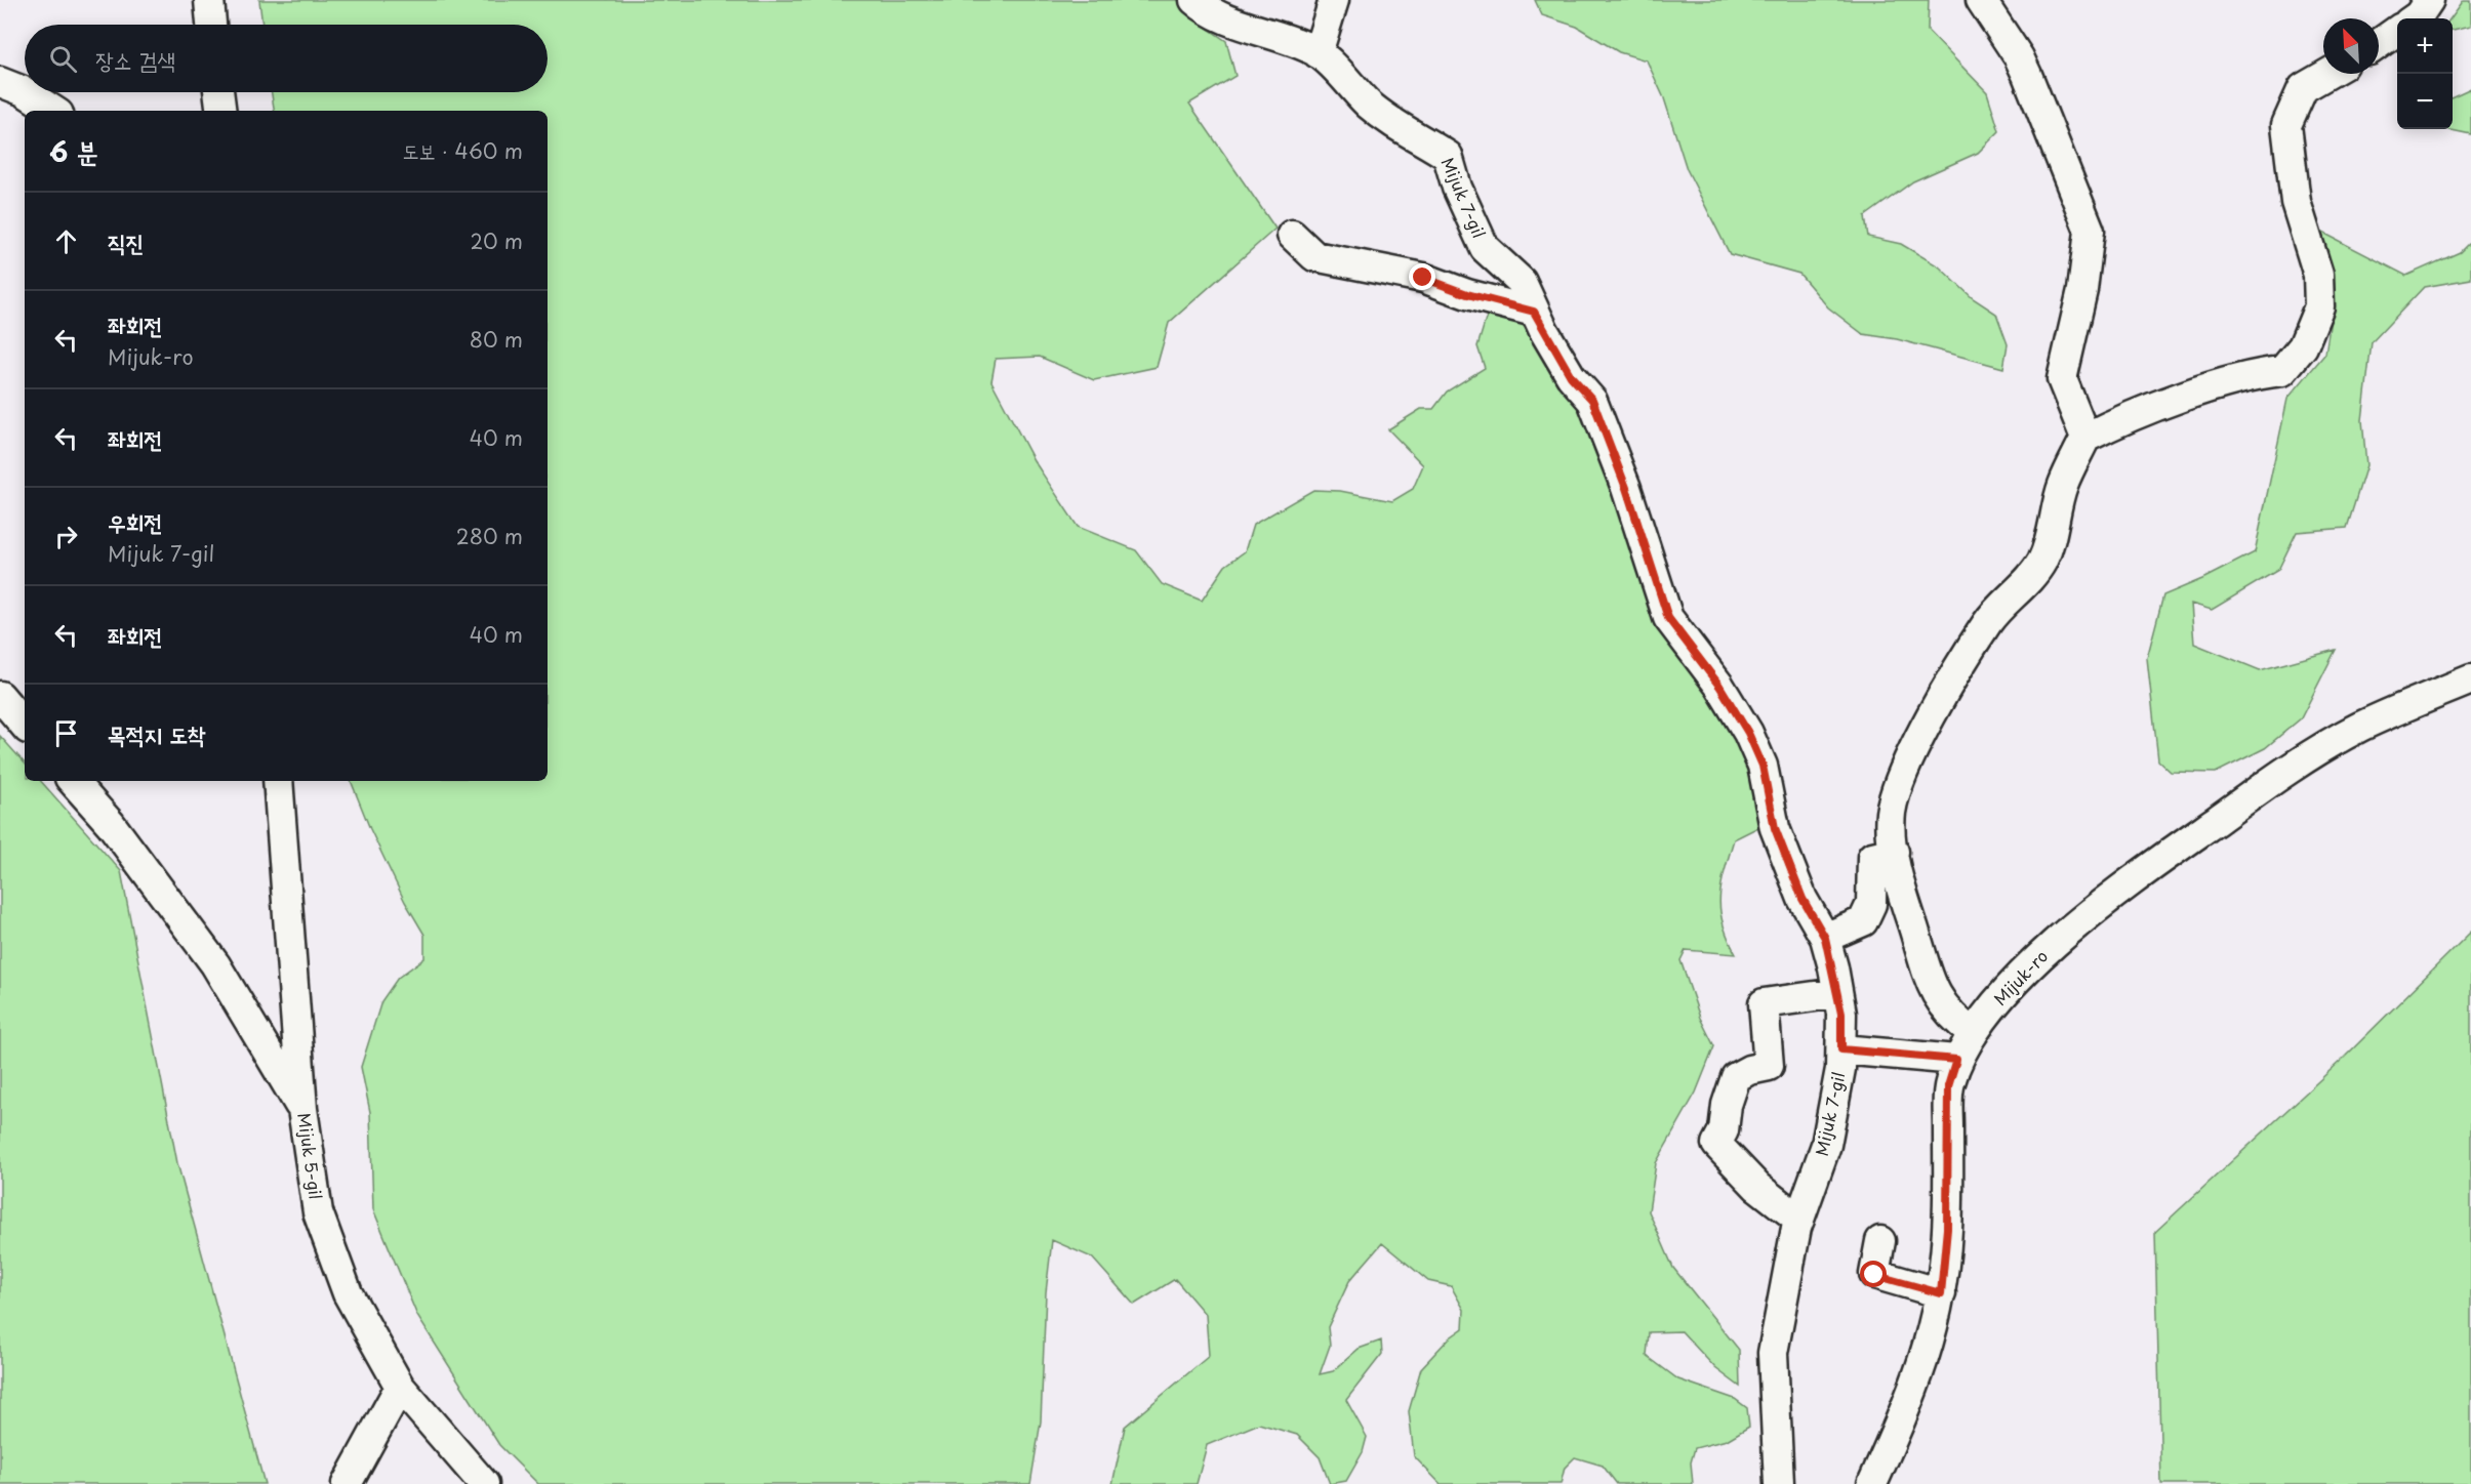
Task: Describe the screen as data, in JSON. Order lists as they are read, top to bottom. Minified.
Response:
{"streets":{"street":["Mijuk 7-gil","Mijuk-ro","Mijuk 5-gil"]},"north":"top left","page":{"map_buttons":["+","−"],"search":"장소 검색","heading":["6 분","도보 · 460 m"],"list":[["직진","20 m"],["좌회전","Mijuk-ro","80 m"],["좌회전","40 m"],["우회전","Mijuk 7-gil","280 m"],["좌회전","40 m"],"목적지 도착"]}}
